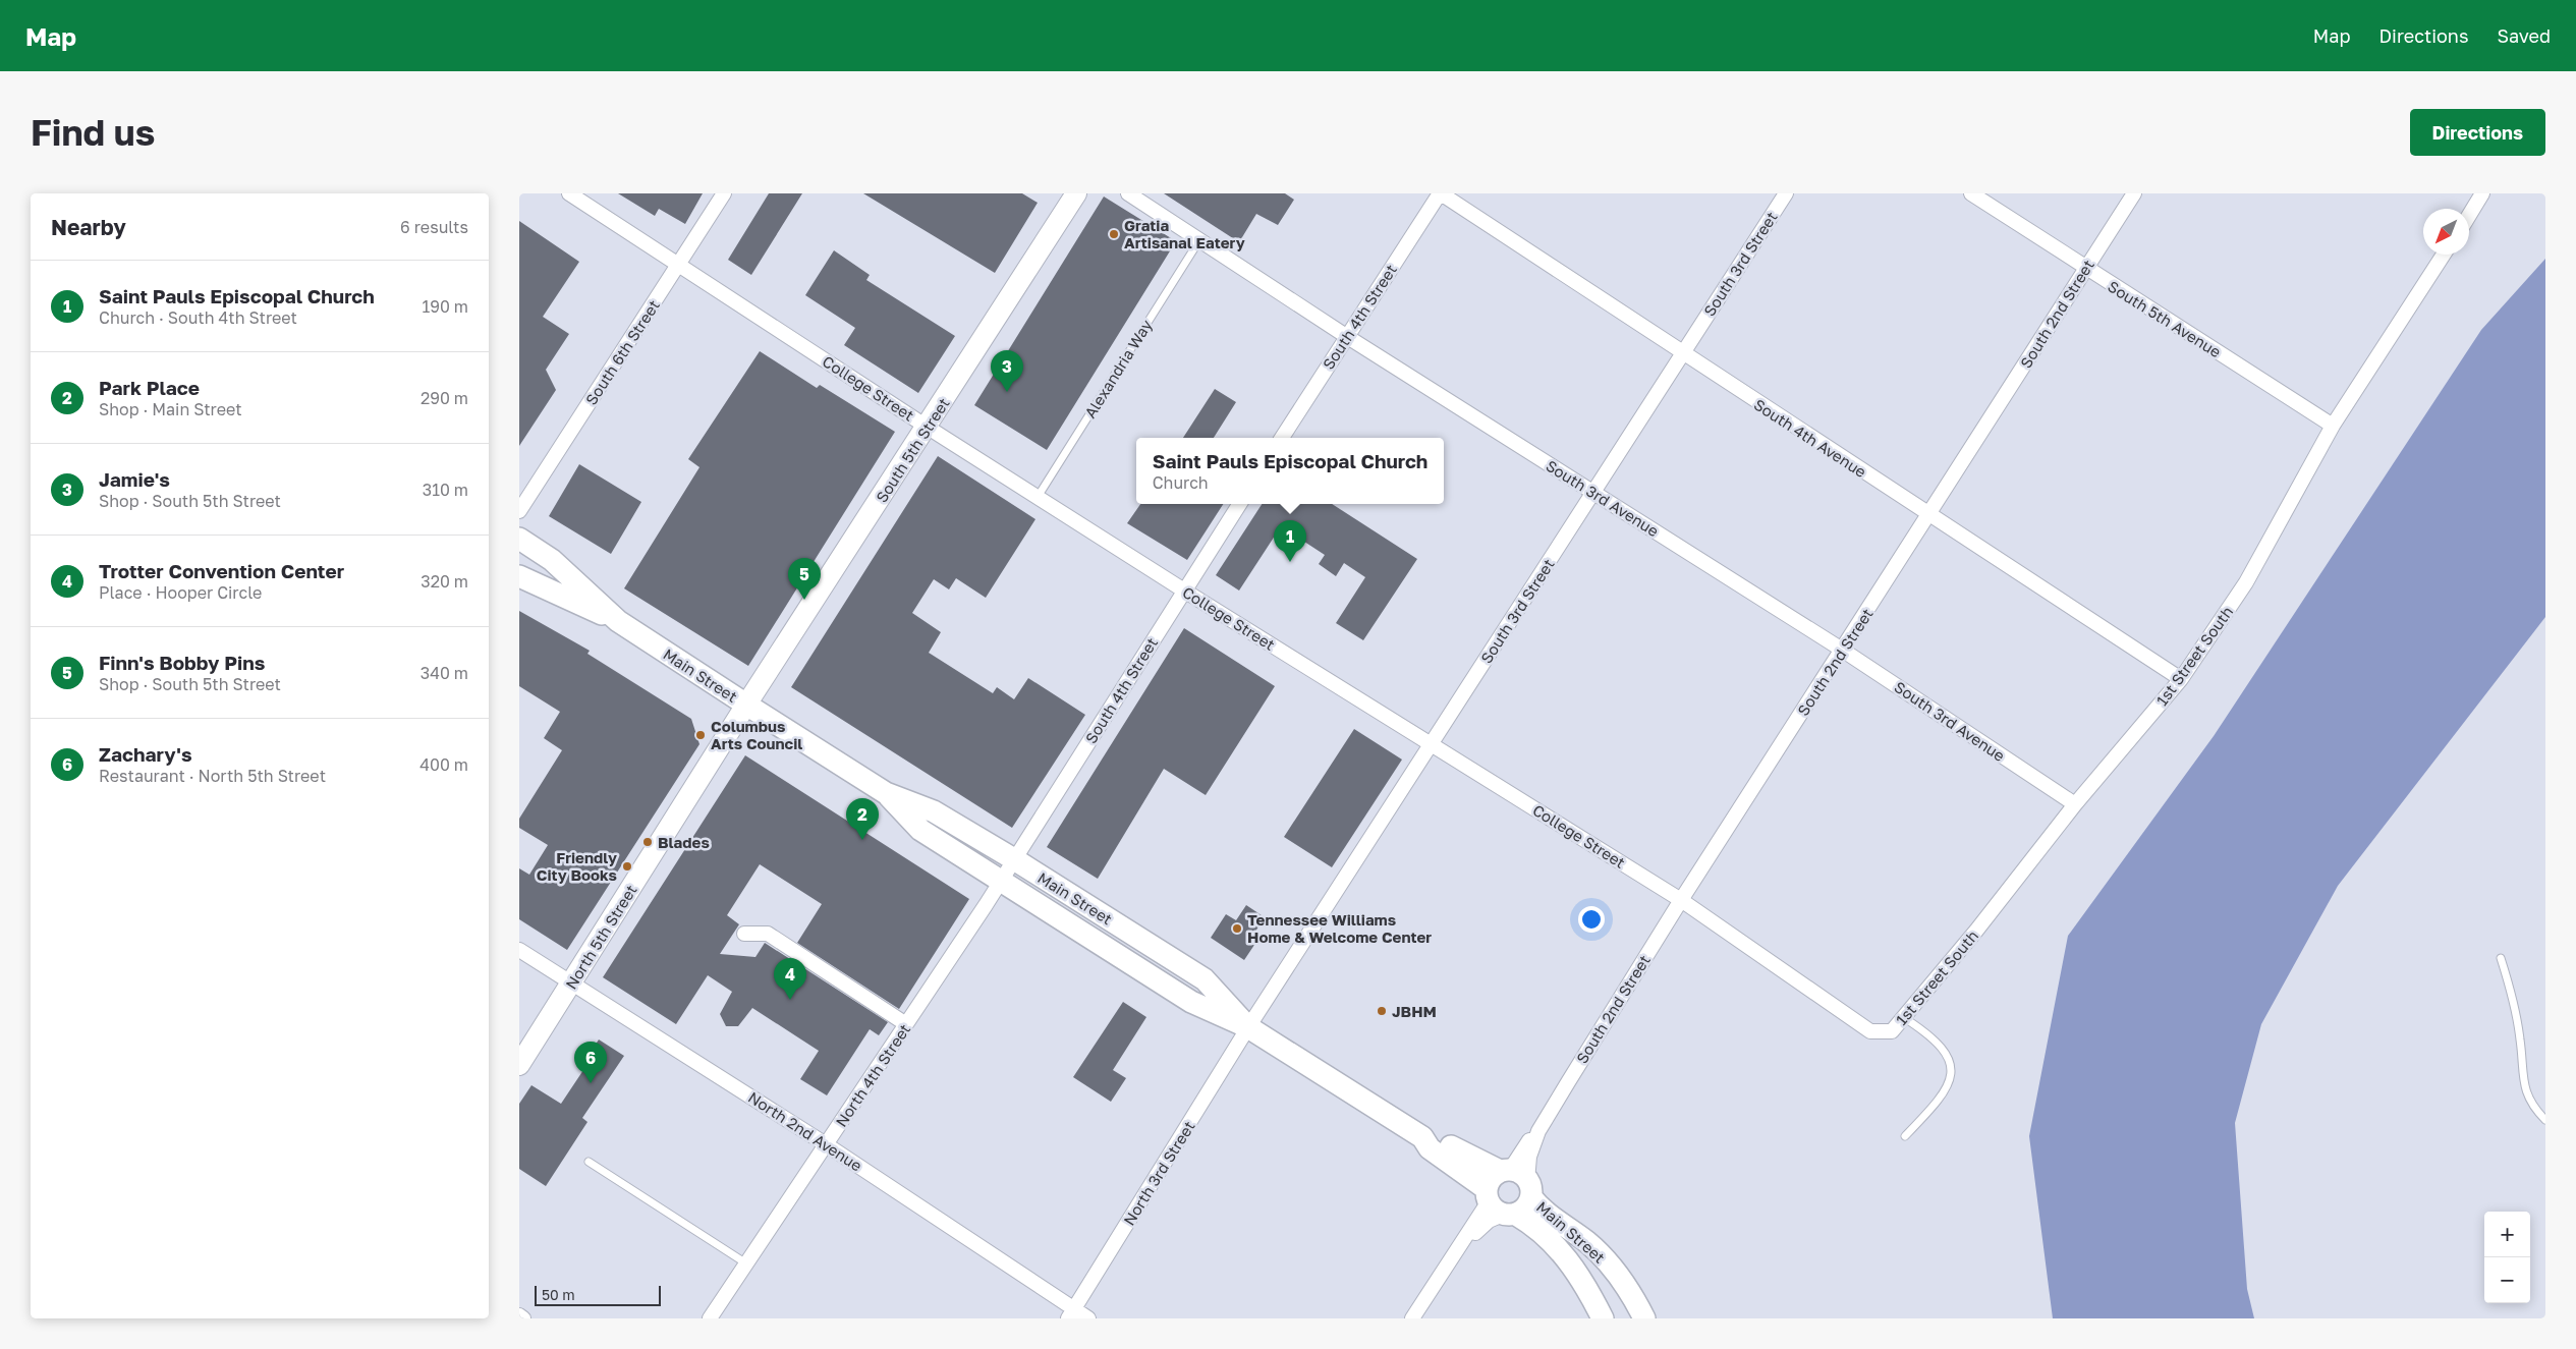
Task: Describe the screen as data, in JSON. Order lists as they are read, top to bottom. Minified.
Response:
{"streets":{"main road":["Main Street"],"street":["South 3rd Street","South 2nd Street","South 4th Street","South 5th Avenue","South 6th Street","College Street","South 4th Avenue","South 5th Street","South 3rd Avenue","1st Street South","North 5th Street","North 4th Street","North 2nd Avenue","North 3rd Street"],"lane":["Alexandria Way"]},"crossings":[["South 3rd Street","College Street"],["South 3rd Street","South 4th Avenue"],["South 3rd Street","South 3rd Avenue"],["South 3rd Street","Main Street"],["South 3rd Street","North 3rd Street"],["South 2nd Street","South 5th Avenue"],["South 2nd Street","College Street"],["South 2nd Street","South 4th Avenue"],["South 2nd Street","South 3rd Avenue"],["South 2nd Street","Main Street"],["South 4th Street","College Street"],["South 4th Street","South 4th Avenue"],["South 4th Street","South 3rd Avenue"],["South 4th Street","Main Street"],["South 4th Street","North 4th Street"],["South 5th Avenue","1st Street South"],["South 6th Street","College Street"],["Alexandria Way","College Street"],["Alexandria Way","South 3rd Avenue"],["College Street","South 5th Street"],["College Street","1st Street South"],["South 4th Avenue","1st Street South"],["South 5th Street","Main Street"],["South 5th Street","North 5th Street"],["South 3rd Avenue","1st Street South"],["Main Street","North 5th Street"],["Main Street","North 4th Street"],["Main Street","North 3rd Street"],["North 5th Street","North 2nd Avenue"],["North 4th Street","North 2nd Avenue"],["North 2nd Avenue","North 3rd Street"]],"places":["Gratia Artisanal Eatery","Columbus Arts Council","Blades","Friendly City Books","Tennessee Williams Home & Welcome Center","JBHM"],"scale_bar":"50 m","north":"bottom left","page":{"header":"Map","nav":["Map","Directions","Saved"],"buttons":"Directions","title":"Find us","heading":["Nearby","6 results"],"list":[{"mark":"1","name":"Saint Pauls Episcopal Church","note":"Church · South 4th Street","value":"190 m"},{"mark":"2","name":"Park Place","note":"Shop · Main Street","value":"290 m"},{"mark":"3","name":"Jamie's","note":"Shop · South 5th Street","value":"310 m"},{"mark":"4","name":"Trotter Convention Center","note":"Place · Hooper Circle","value":"320 m"},{"mark":"5","name":"Finn's Bobby Pins","note":"Shop · South 5th Street","value":"340 m"},{"mark":"6","name":"Zachary's","note":"Restaurant · North 5th Street","value":"400 m"}],"pins":["3","1","5","2","4","6"],"popup":["Saint Pauls Episcopal Church","Church"],"map_buttons":["+","−"],"scale":"50 m"}}
